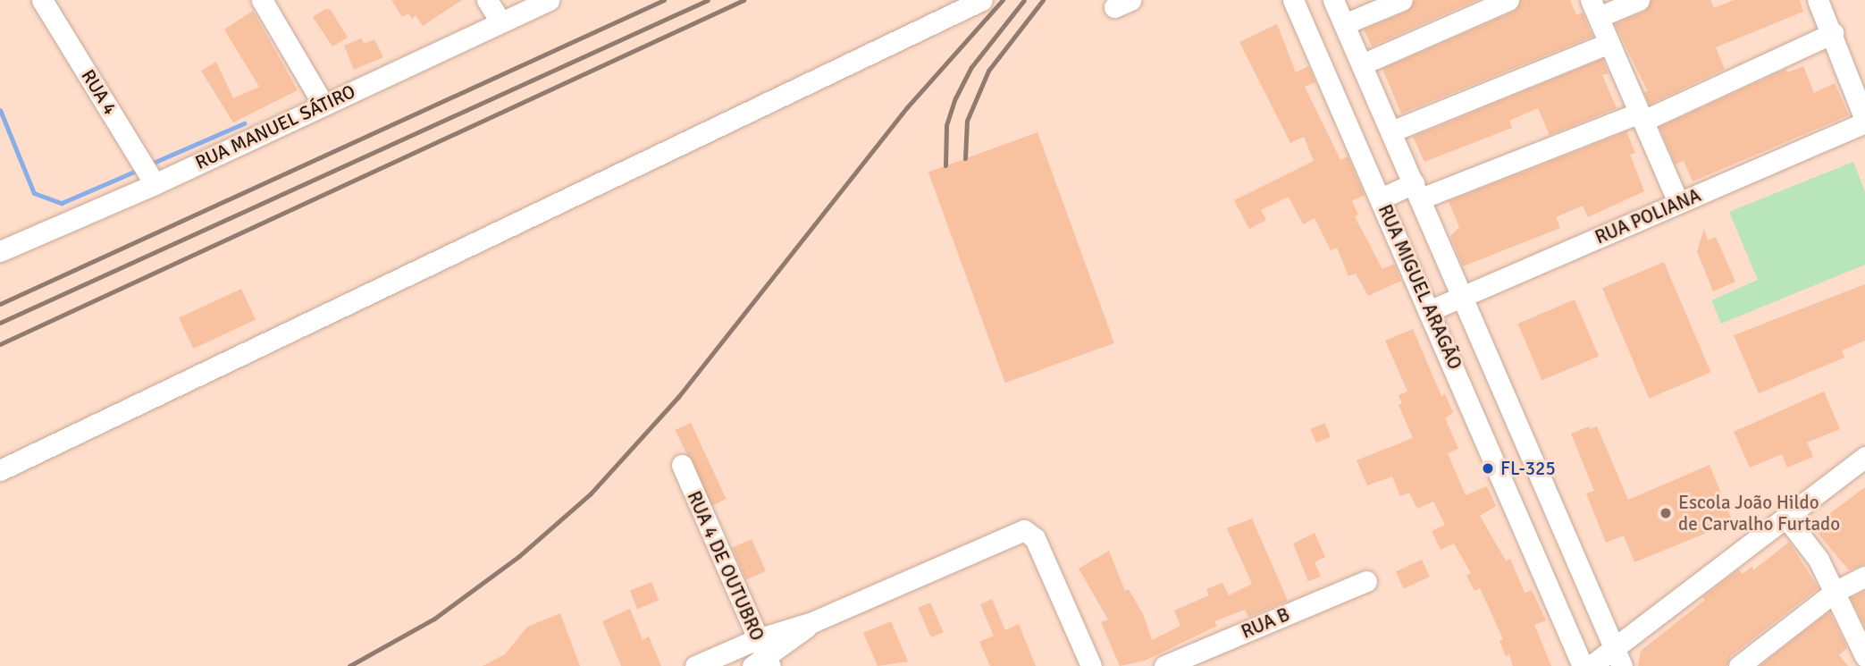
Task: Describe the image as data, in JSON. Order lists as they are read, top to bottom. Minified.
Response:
{"streets":{"street":["RUA 4","RUA MANUEL SÁTIRO","RUA POLIANA","RUA MIGUEL ARAGÃO","RUA 4 DE OUTUBRO","RUA B"]},"crossings":[["RUA 4","RUA MANUEL SÁTIRO"],["RUA POLIANA","RUA MIGUEL ARAGÃO"]],"places":["FL-325","Escola João Hildo de Carvalho Furtado"]}
